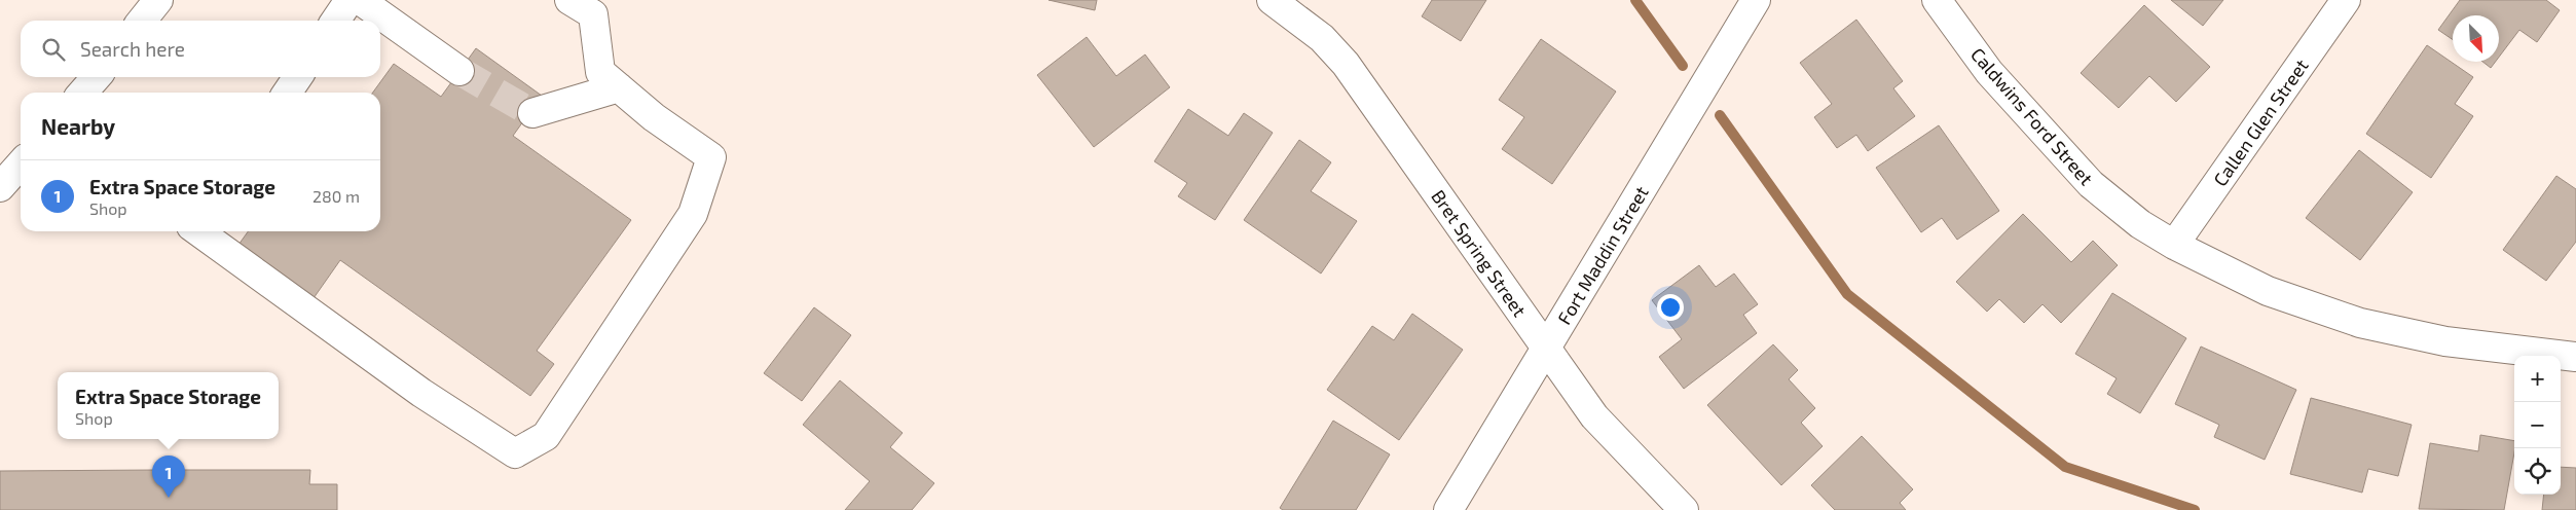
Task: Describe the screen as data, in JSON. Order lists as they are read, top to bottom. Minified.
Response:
{"streets":{"street":["Caldwins Ford Street","Callen Glen Street","Bret Spring Street","Fort Maddin Street"]},"crossings":[["Caldwins Ford Street","Callen Glen Street"],["Bret Spring Street","Fort Maddin Street"]],"north":"bottom right","page":{"search":"Search here","heading":"Nearby","list":[{"mark":"1","name":"Extra Space Storage","note":"Shop","value":"280 m"}],"map_buttons":["+","−"],"popup":["Extra Space Storage","Shop"],"pins":"1"}}
